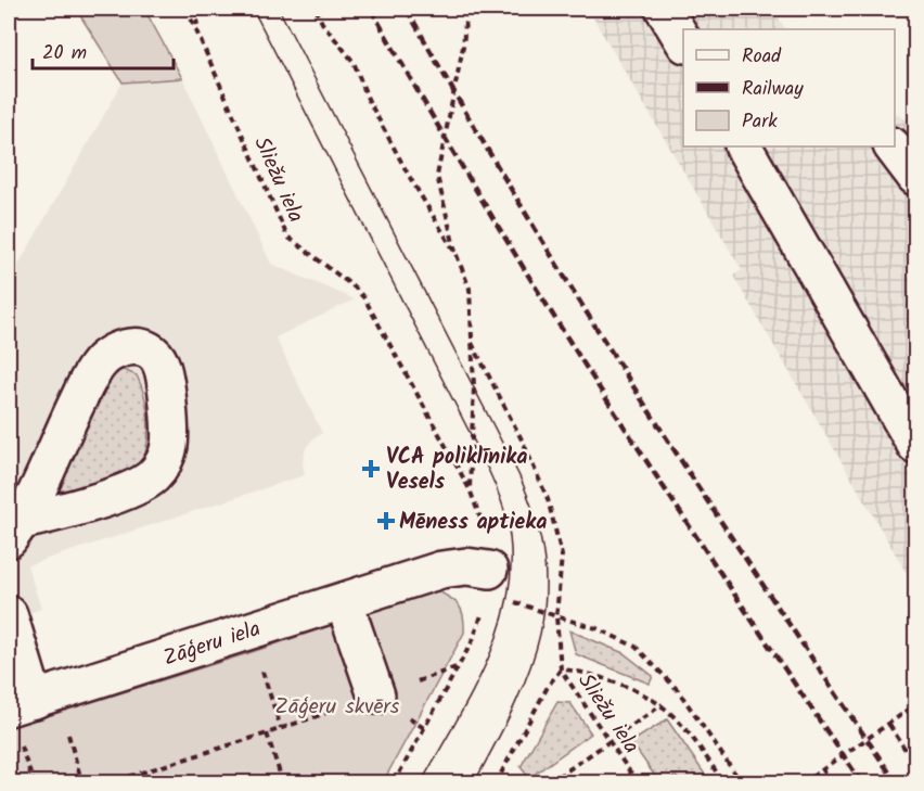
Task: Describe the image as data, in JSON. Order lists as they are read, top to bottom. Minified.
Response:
{"streets":{"street":["Zāģeru iela"],"path":["Sliežu iela"]},"parks":["Zāģeru skvērs"],"places":{"health":["VCA poliklīnika Vesels","Mēness aptieka"]},"legend":["Road","Railway","Park"],"scale_bar":"20 m"}
